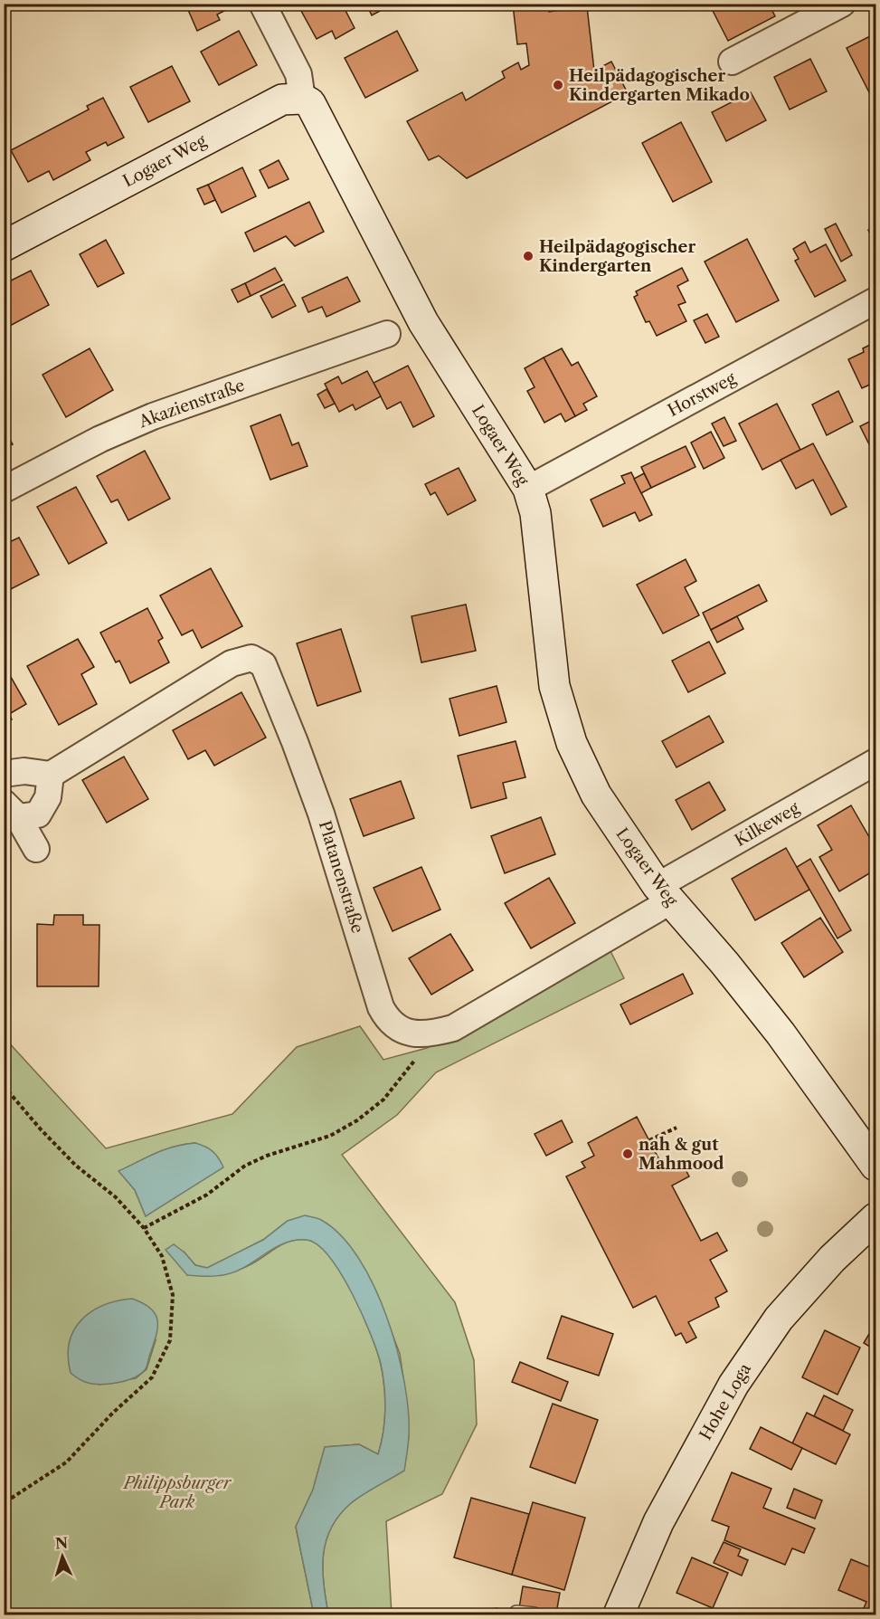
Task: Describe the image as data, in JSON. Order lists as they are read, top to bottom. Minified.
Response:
{"streets":{"street":["Logaer Weg","Horstweg","Akazienstraße","Kilkeweg","Platanenstraße","Hohe Loga"]},"crossings":[["Logaer Weg","Horstweg"],["Logaer Weg","Kilkeweg"],["Logaer Weg","Platanenstraße"],["Kilkeweg","Platanenstraße"]],"parks":["Philippsburger Park"],"places":["Heilpädagogischer Kindergarten Mikado","Heilpädagogischer Kindergarten","nah & gut Mahmood"],"north":"top"}
